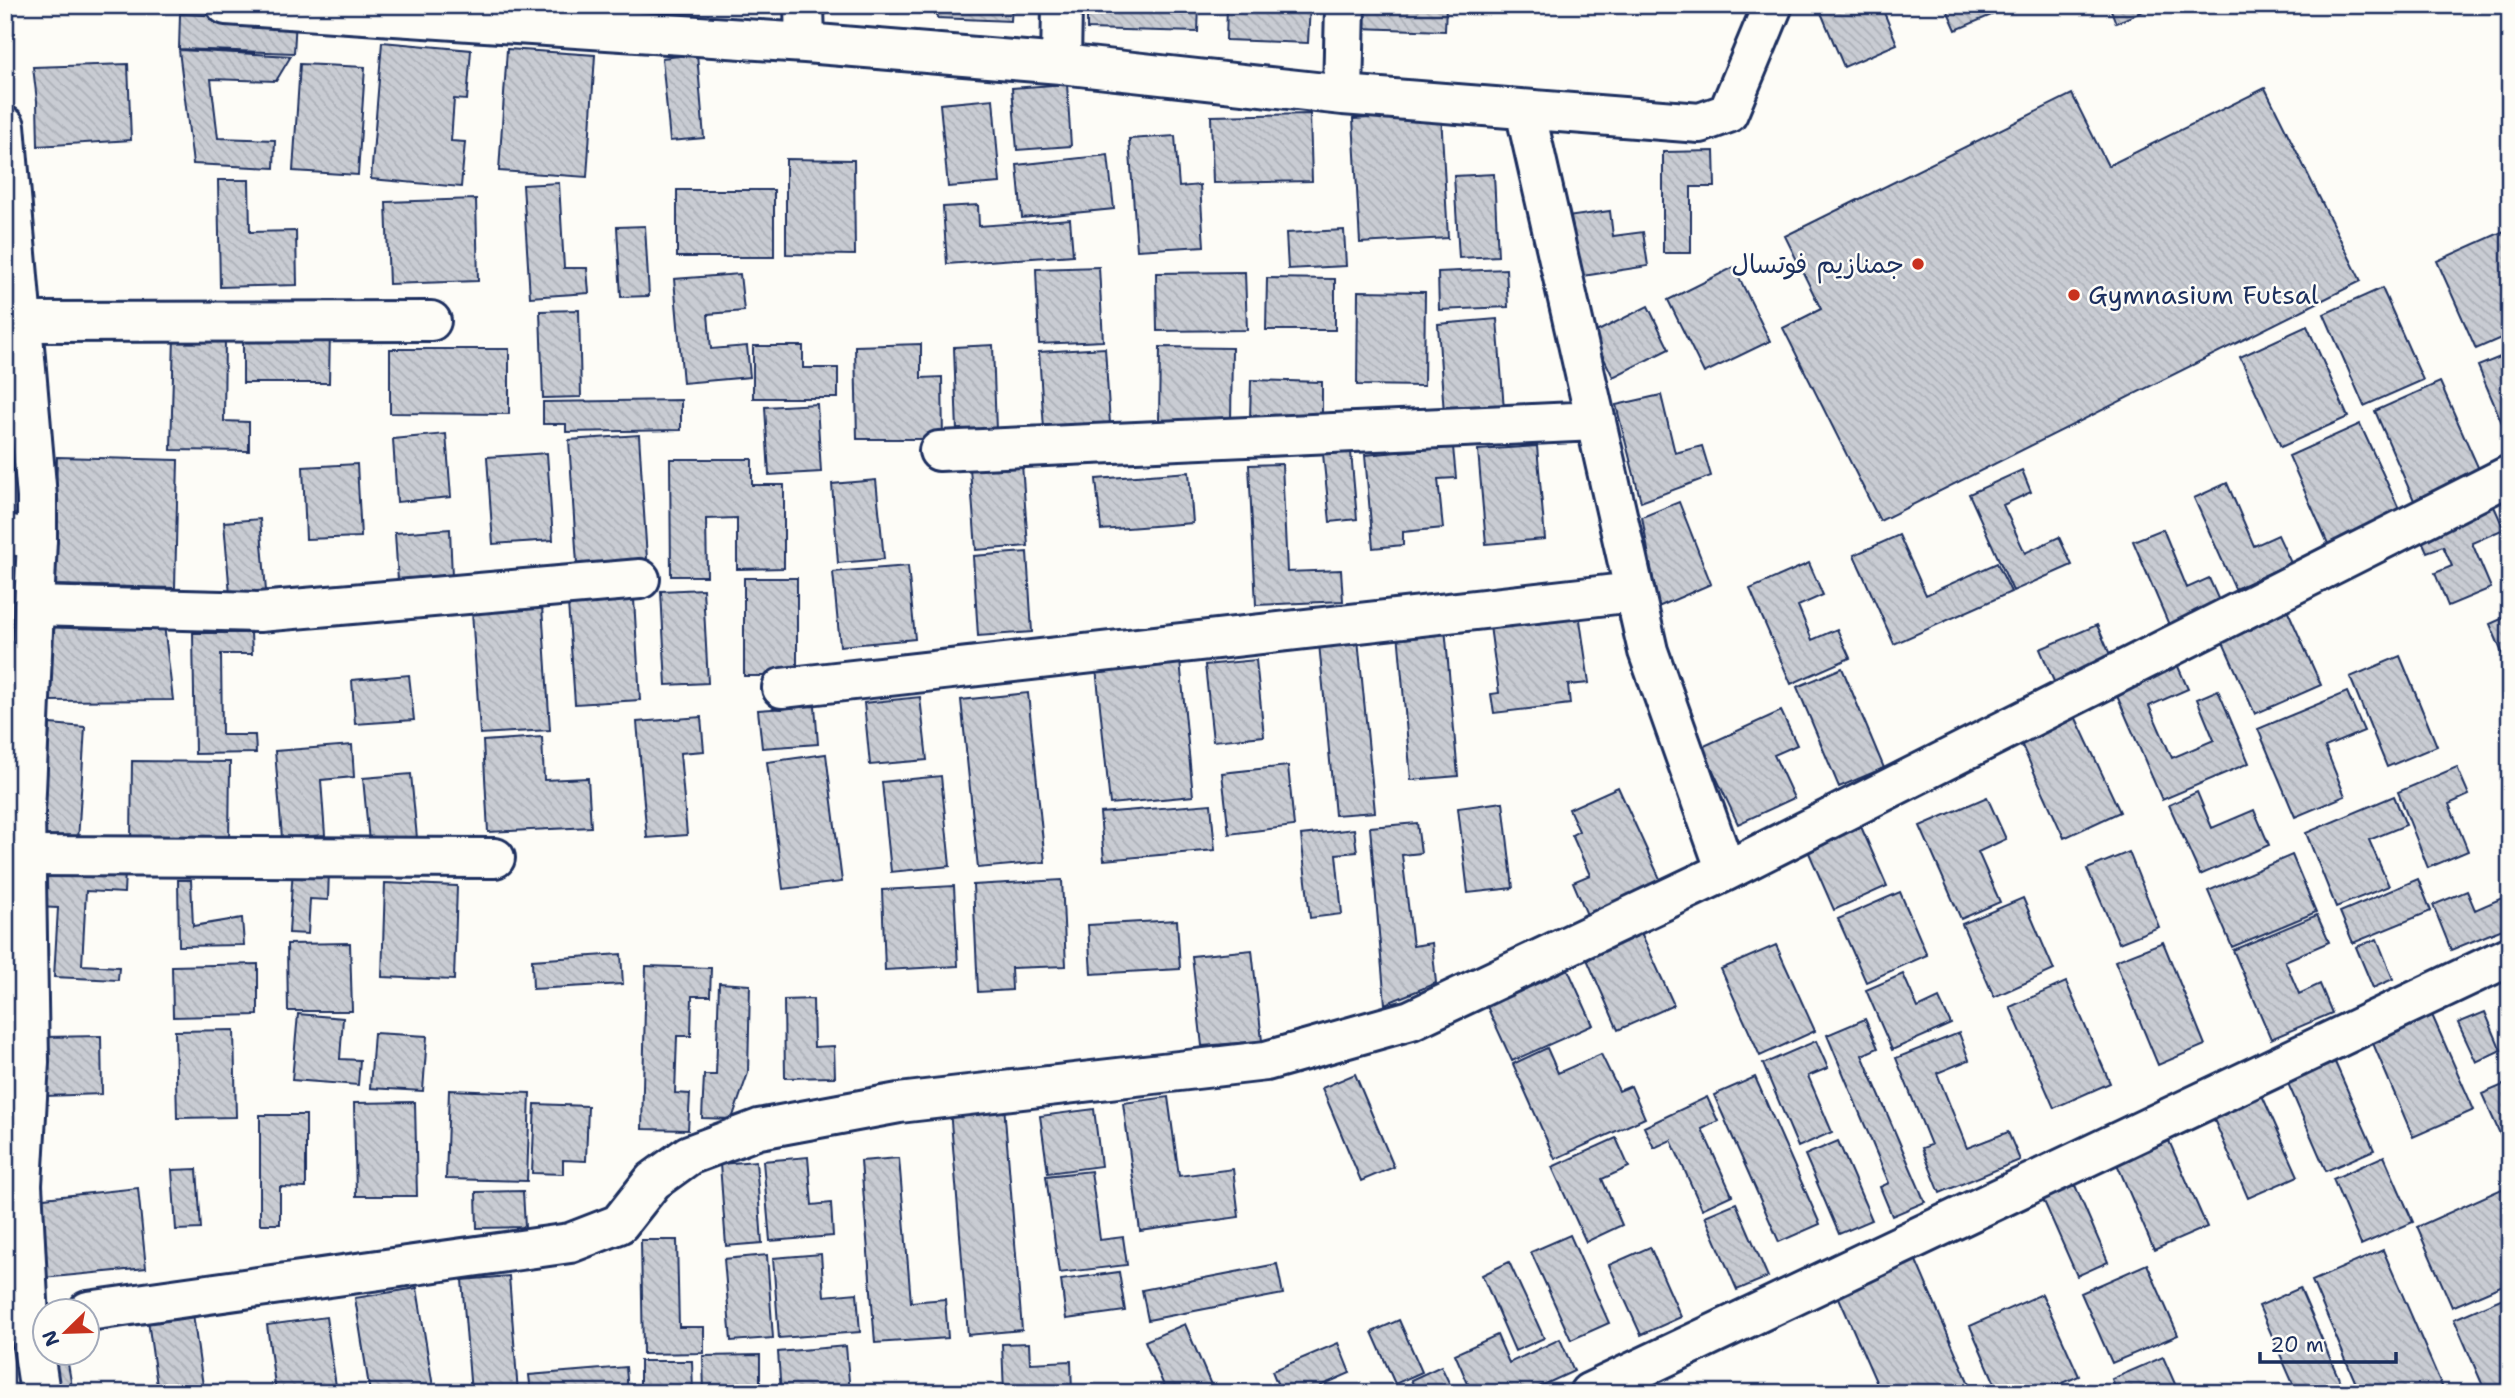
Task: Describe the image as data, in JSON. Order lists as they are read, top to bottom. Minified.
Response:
{"places":["جمنازیم فوتسال","Gymnasium Futsal"],"scale_bar":"20 m","north":"bottom left"}
